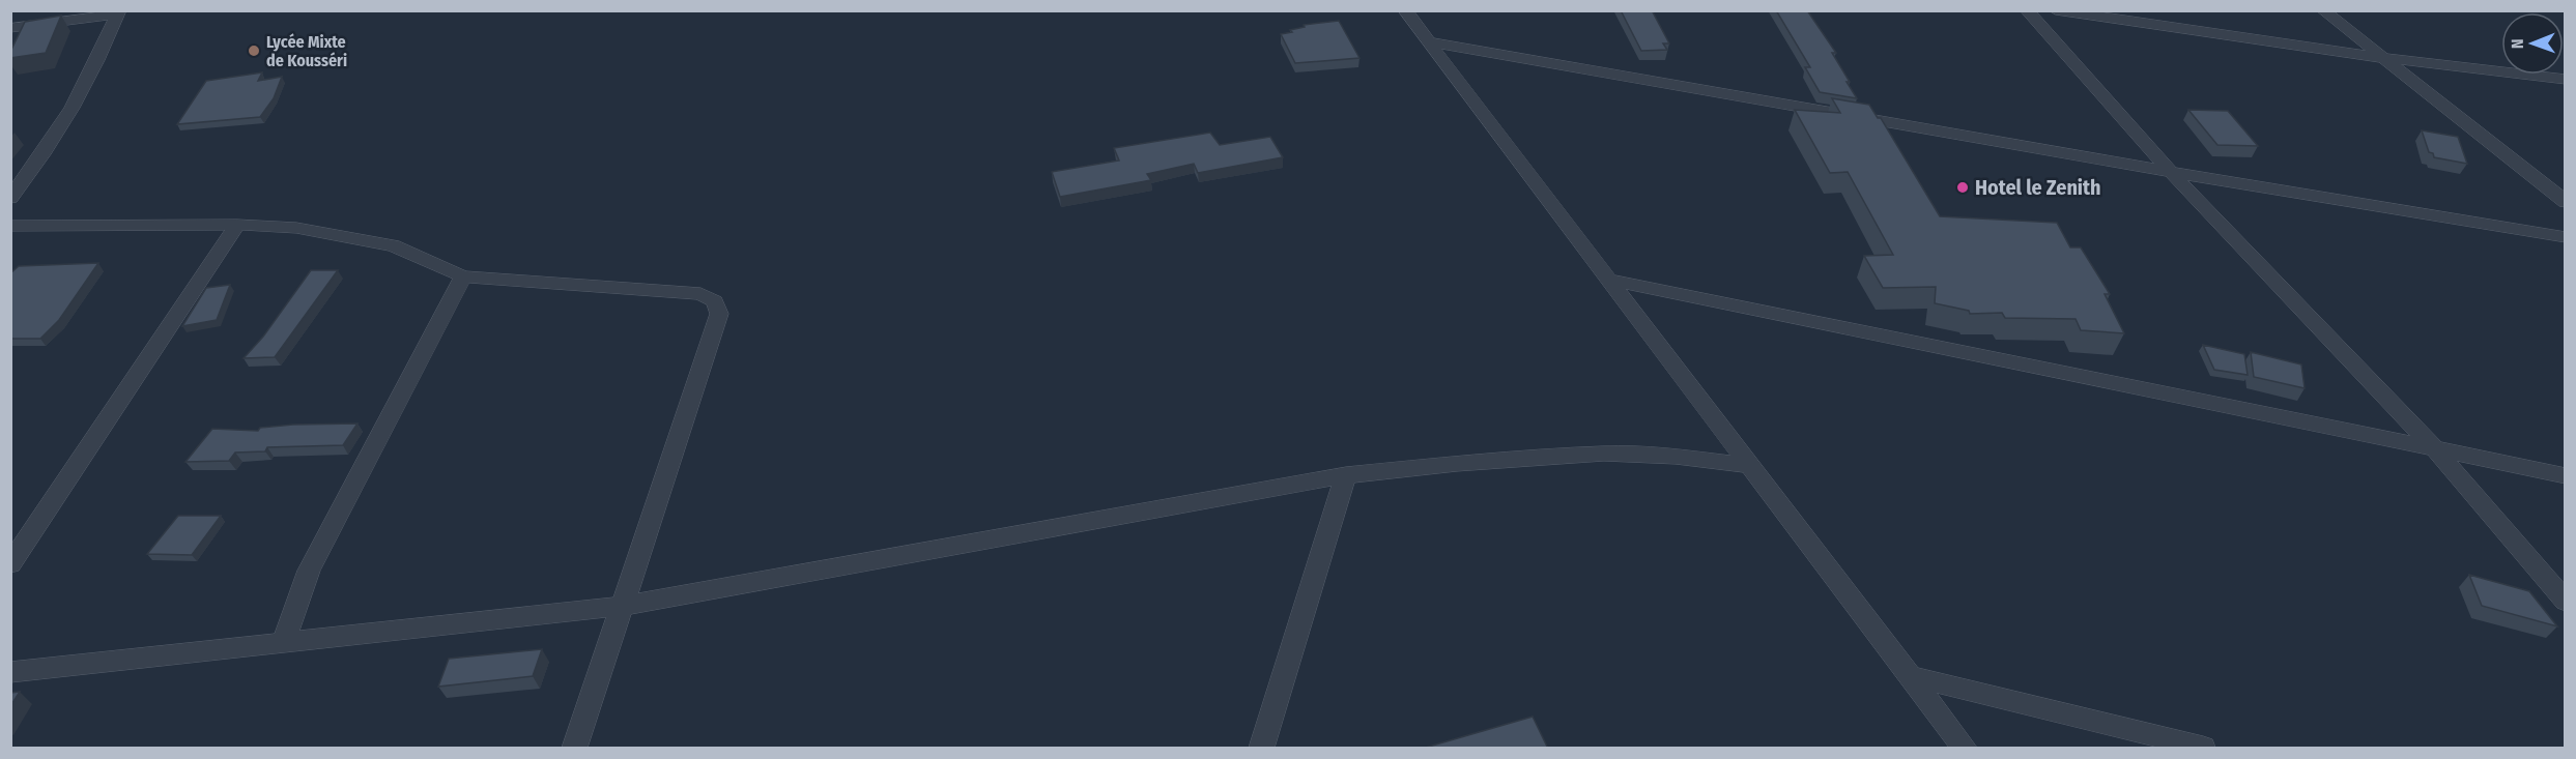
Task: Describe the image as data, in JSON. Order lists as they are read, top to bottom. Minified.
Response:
{"places":["Lycée Mixte de Kousséri","Hotel le Zenith"],"north":"left"}
